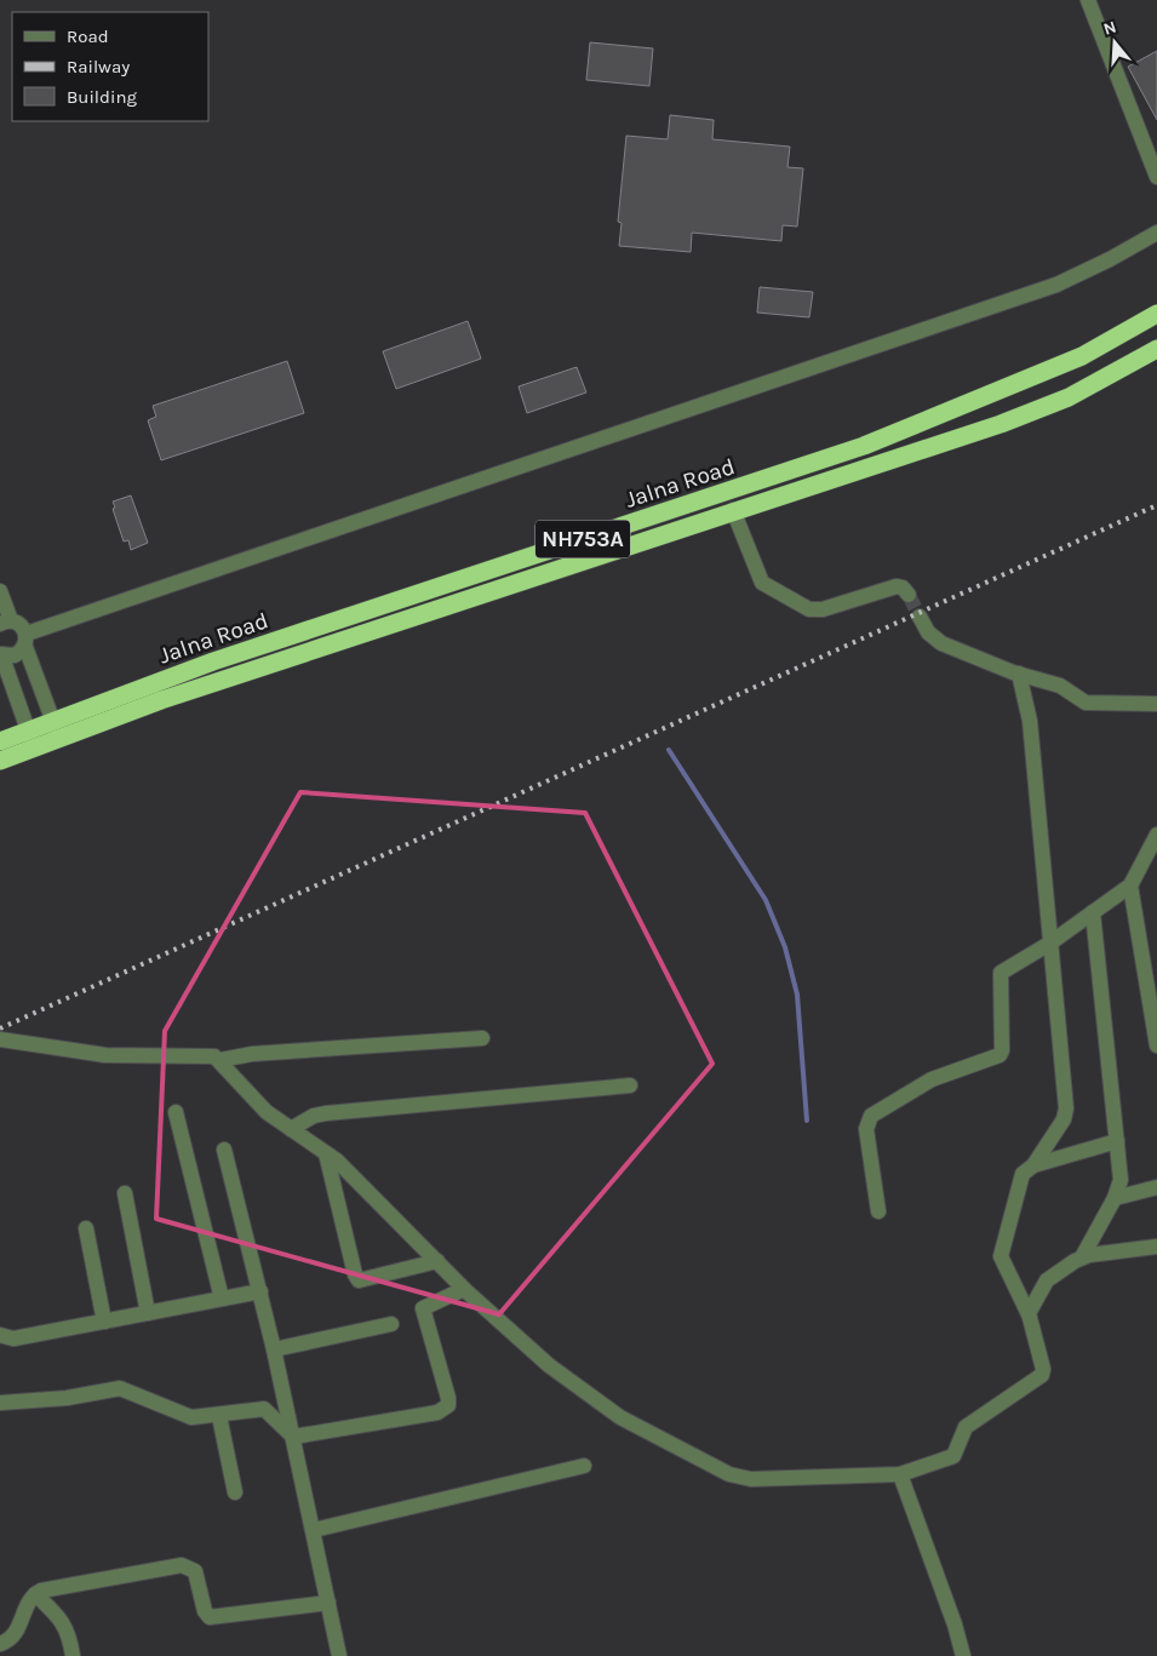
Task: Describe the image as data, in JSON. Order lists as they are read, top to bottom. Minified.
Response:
{"streets":{"highway":["Jalna Road","NH753A"]},"legend":["Road","Railway","Building"],"north":"top"}
